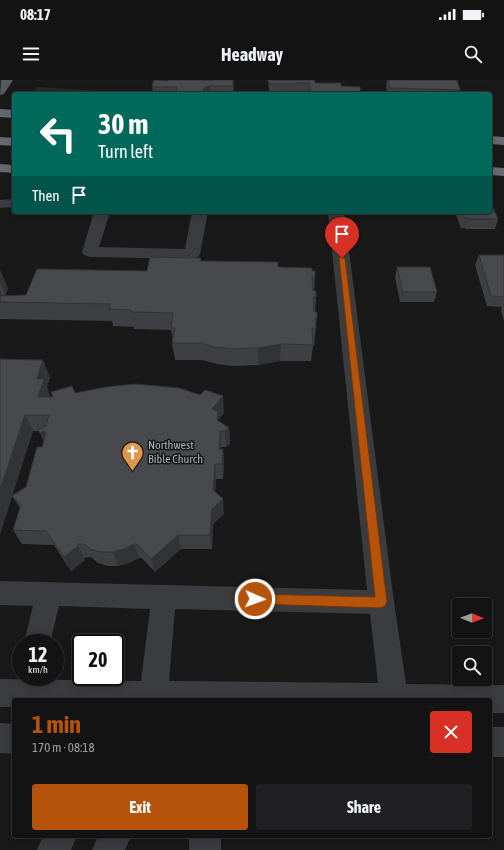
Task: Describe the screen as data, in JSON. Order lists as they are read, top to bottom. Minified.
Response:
{"places":{"church":["Northwest Bible Church"]},"north":"right","page":{"status":"08:17","header":"Headway","turn":["30 m","Turn left"],"then":"Then","speed":"12 km/h","limit":"20","heading":["1 min","170 m · 08:18"],"buttons":["Exit","Share"]}}
